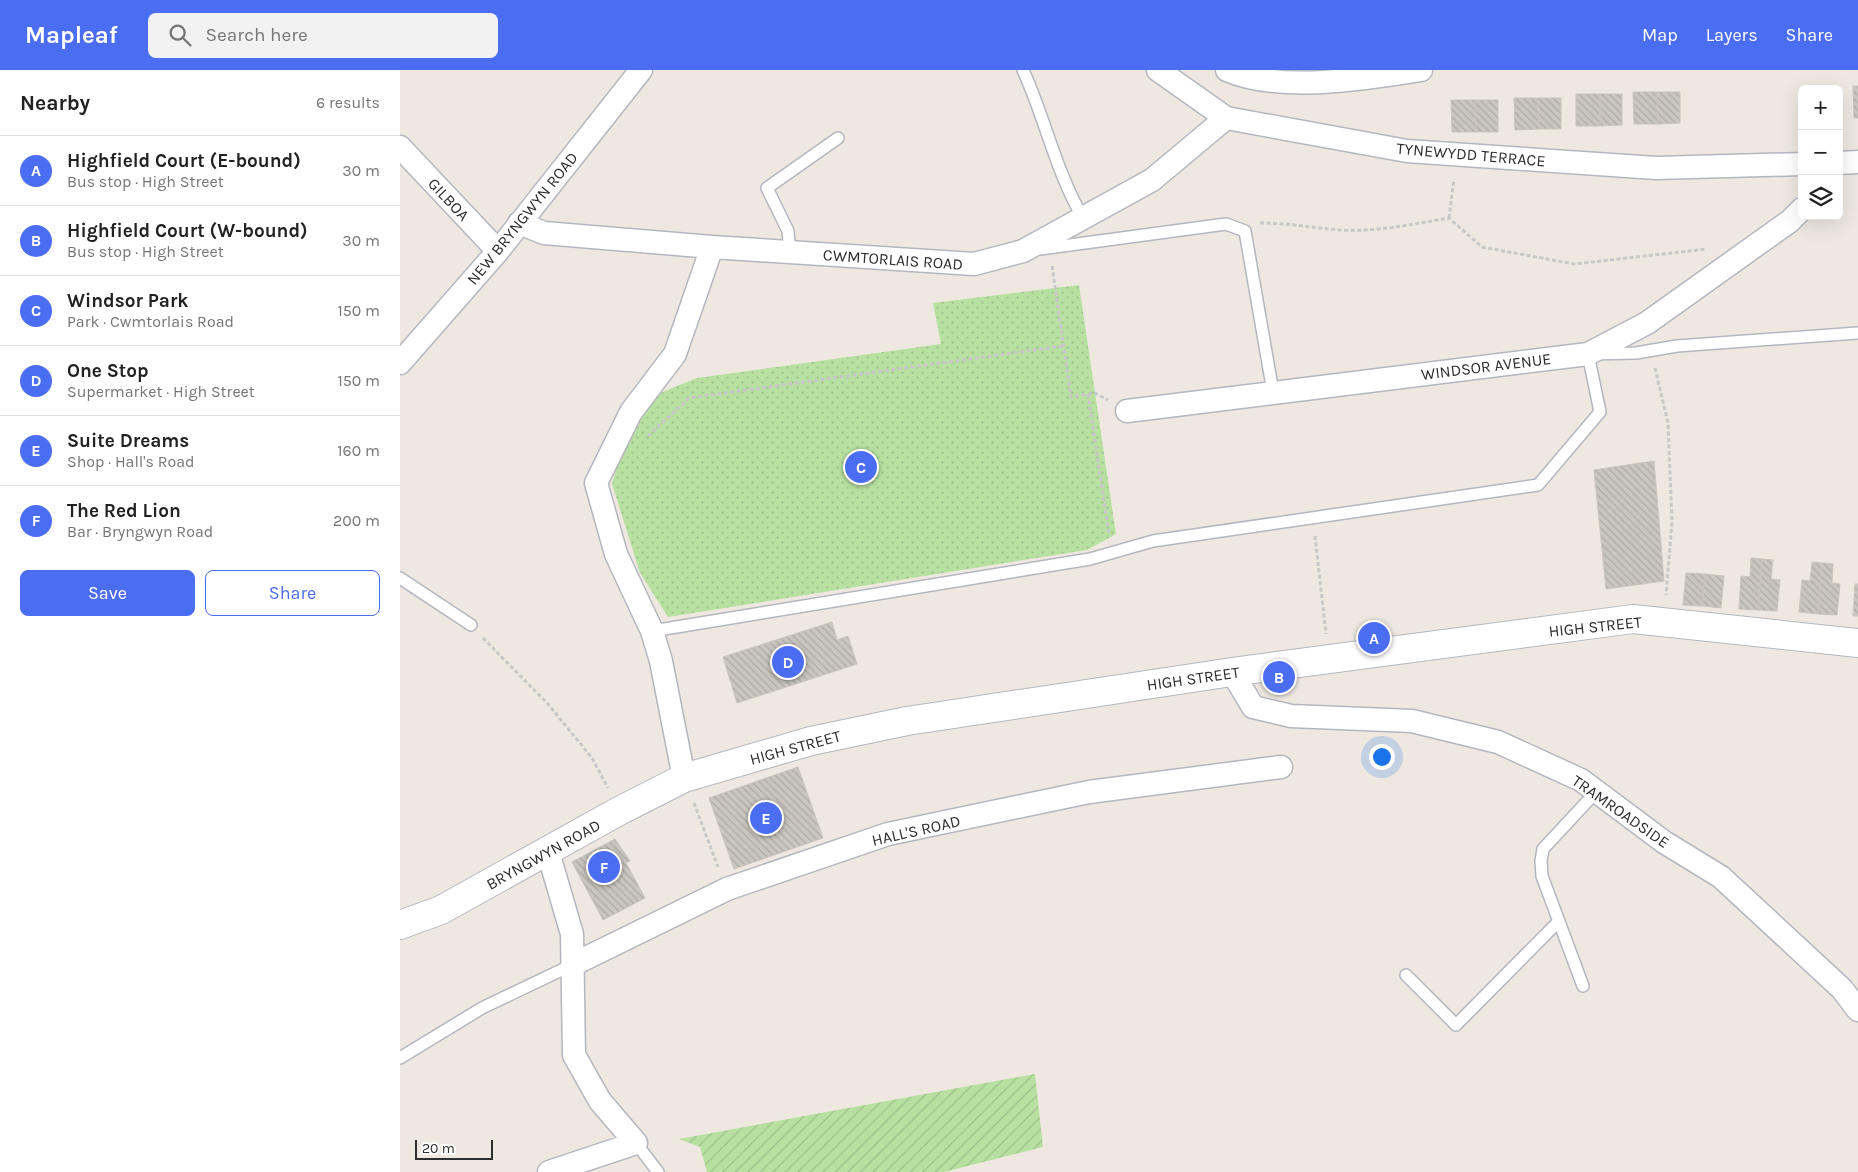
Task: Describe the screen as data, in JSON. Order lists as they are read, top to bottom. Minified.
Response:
{"streets":{"street":["TYNEWYDD TERRACE","GILBOA","NEW BRYNGWYN ROAD","CWMTORLAIS ROAD","WINDSOR AVENUE","HIGH STREET","TRAMROADSIDE","HALL'S ROAD","BRYNGWYN ROAD"]},"crossings":[["TYNEWYDD TERRACE","CWMTORLAIS ROAD"],["GILBOA","NEW BRYNGWYN ROAD"],["NEW BRYNGWYN ROAD","CWMTORLAIS ROAD"],["HIGH STREET","TRAMROADSIDE"],["HIGH STREET","BRYNGWYN ROAD"]],"scale_bar":"20 m","page":{"header":"Mapleaf","search":"Search here","nav":["Map","Layers","Share"],"heading":["Nearby","6 results"],"map_buttons":["+","−"],"list":[{"mark":"A","name":"Highfield Court (E-bound)","note":"Bus stop · High Street","value":"30 m"},{"mark":"B","name":"Highfield Court (W-bound)","note":"Bus stop · High Street","value":"30 m"},{"mark":"C","name":"Windsor Park","note":"Park · Cwmtorlais Road","value":"150 m"},{"mark":"D","name":"One Stop","note":"Supermarket · High Street","value":"150 m"},{"mark":"E","name":"Suite Dreams","note":"Shop · Hall's Road","value":"160 m"},{"mark":"F","name":"The Red Lion","note":"Bar · Bryngwyn Road","value":"200 m"}],"pins":["C","A","D","B","E","F"],"buttons":["Save","Share"],"scale":"20 m"}}
